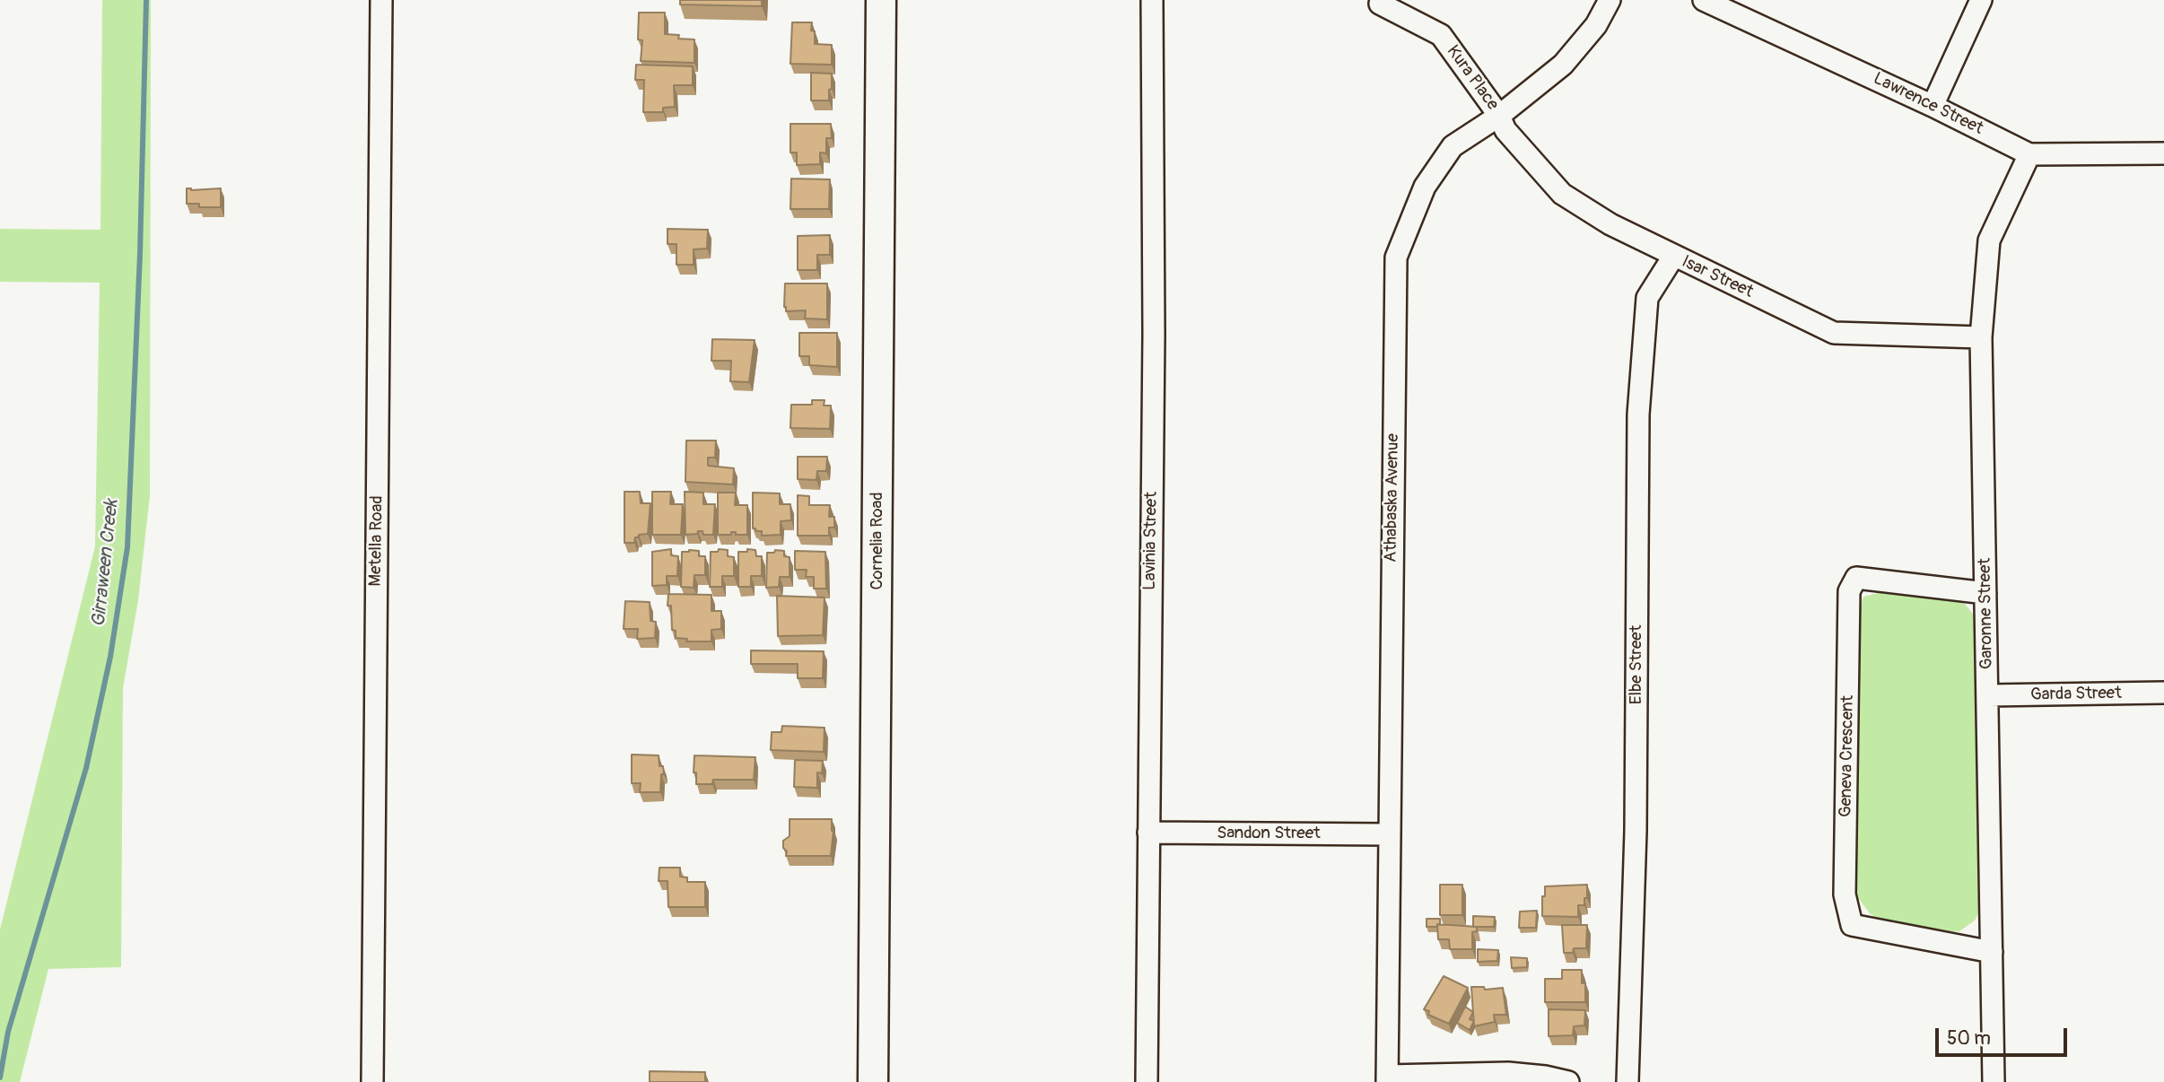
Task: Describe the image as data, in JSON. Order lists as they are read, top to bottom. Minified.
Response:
{"streets":{"street":["Kura Place","Lawrence Street","Isar Street","Athabaska Avenue","Metella Road","Cornelia Road","Lavinia Street","Garonne Street","Elbe Street","Garda Street","Geneva Crescent","Sandon Street"]},"crossings":[["Kura Place","Isar Street"],["Kura Place","Athabaska Avenue"],["Lawrence Street","Garonne Street"],["Isar Street","Athabaska Avenue"],["Isar Street","Garonne Street"],["Isar Street","Elbe Street"],["Athabaska Avenue","Sandon Street"],["Lavinia Street","Sandon Street"],["Garonne Street","Garda Street"],["Garonne Street","Geneva Crescent"]],"water":["Girraween Creek"],"scale_bar":"50 m"}
